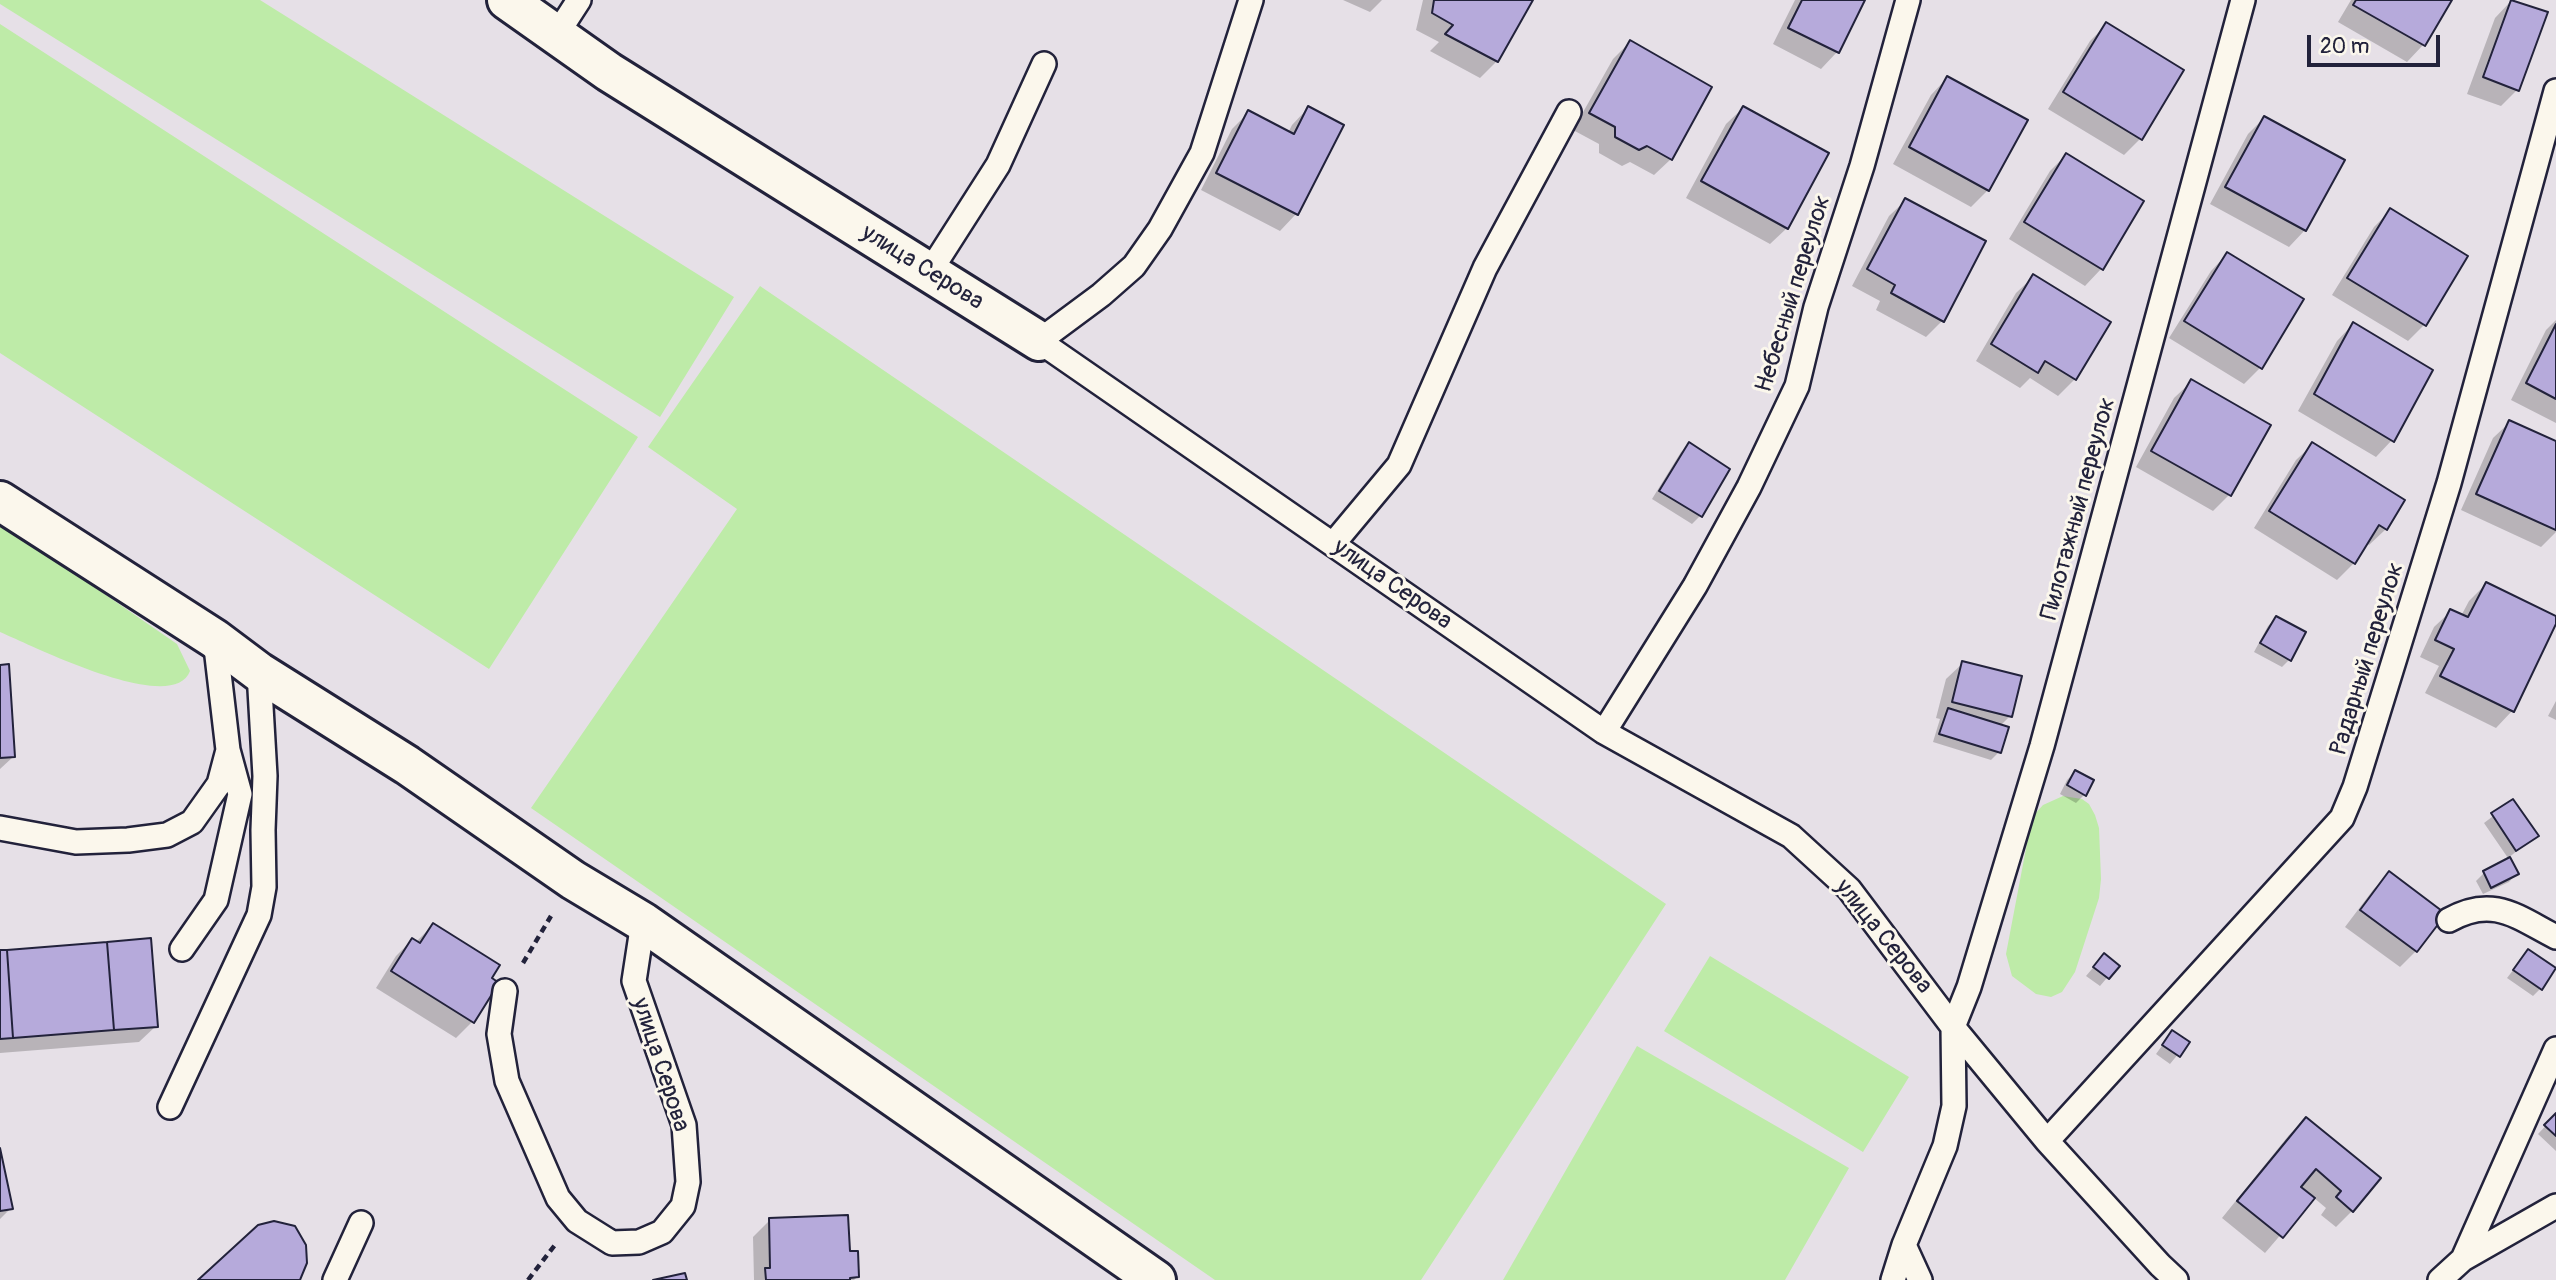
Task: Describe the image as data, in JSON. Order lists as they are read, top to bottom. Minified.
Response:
{"streets":{"street":["улица Серова"],"lane":["Небесный переулок","Пилотажный переулок","Радарный переулок"]},"crossings":[["улица Серова","Небесный переулок"],["улица Серова","Пилотажный переулок"],["улица Серова","Радарный переулок"]],"scale_bar":"20 m"}
